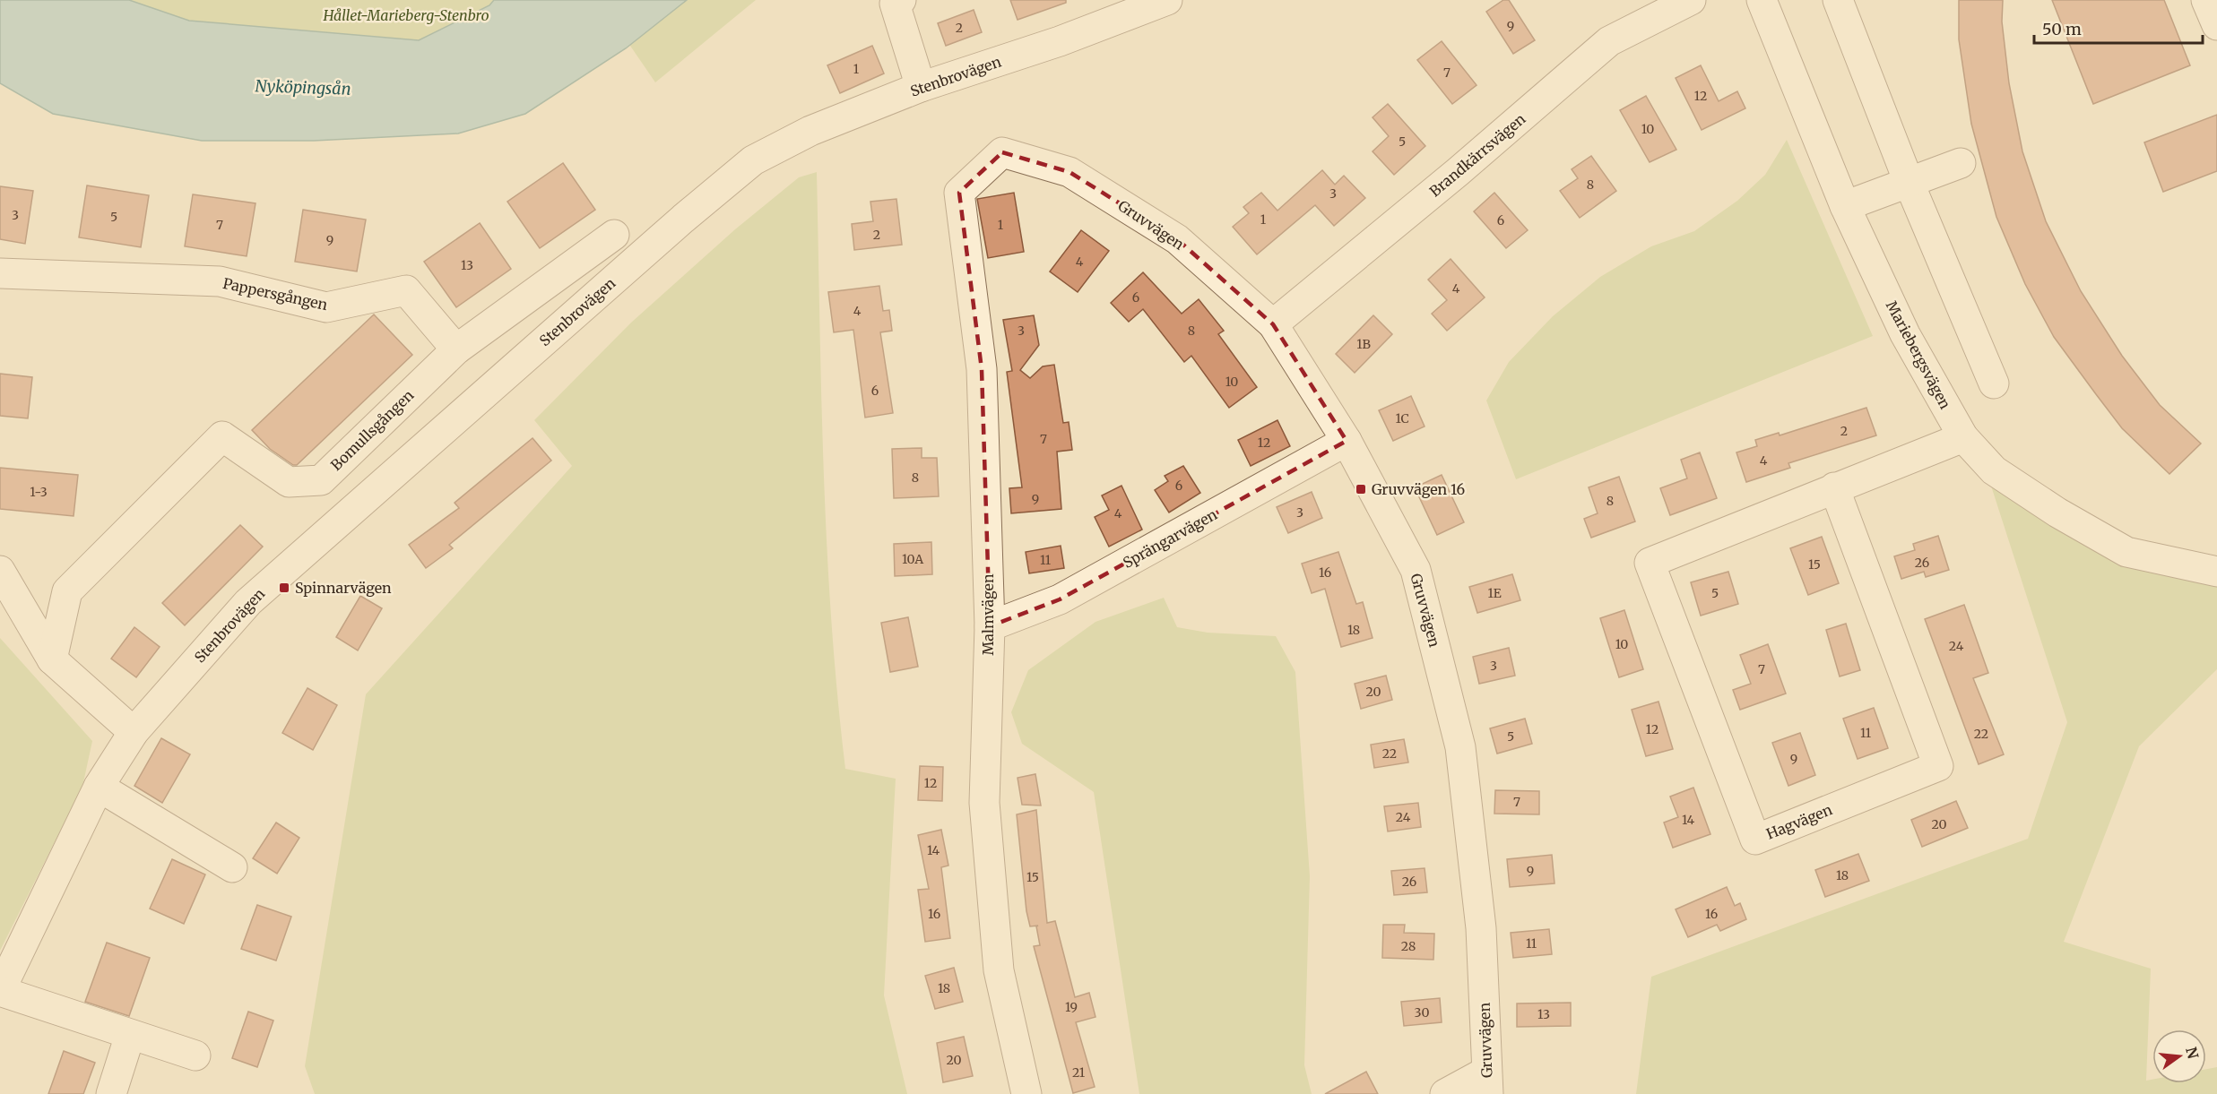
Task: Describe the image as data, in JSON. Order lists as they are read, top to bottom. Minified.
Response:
{"streets":{"street":["Stenbrovägen","Brandkärrsvägen","Gruvvägen","Pappersgången","Mariebergsvägen","Bomullsgången","Sprängarvägen","Malmvägen","Hagvägen"]},"crossings":[["Brandkärrsvägen","Gruvvägen"],["Gruvvägen","Sprängarvägen"],["Gruvvägen","Malmvägen"],["Pappersgången","Bomullsgången"],["Mariebergsvägen","Hagvägen"],["Sprängarvägen","Malmvägen"]],"water":["Nyköpingsån"],"parks":["Hållet-Marieberg-Stenbro"],"places":{"transit":["Gruvvägen 16","Spinnarvägen"]},"house_numbers":["9","2","1","7","12","10","5","8","3","3","5","1","6","7","1","2","9","4","13","4","6","4","3","8","1B","10","6","1C","2","7","12","4","8","6","1-3","9","8","3","4","10A","11","26","15","16","1E","5","18","10","24","3","7","20","12","11","22","5","22","9","12","7","24","14","20","14","9","18","15","26","16","16","11","28","18","19","30","13","20","21"],"scale_bar":"50 m","north":"right"}
